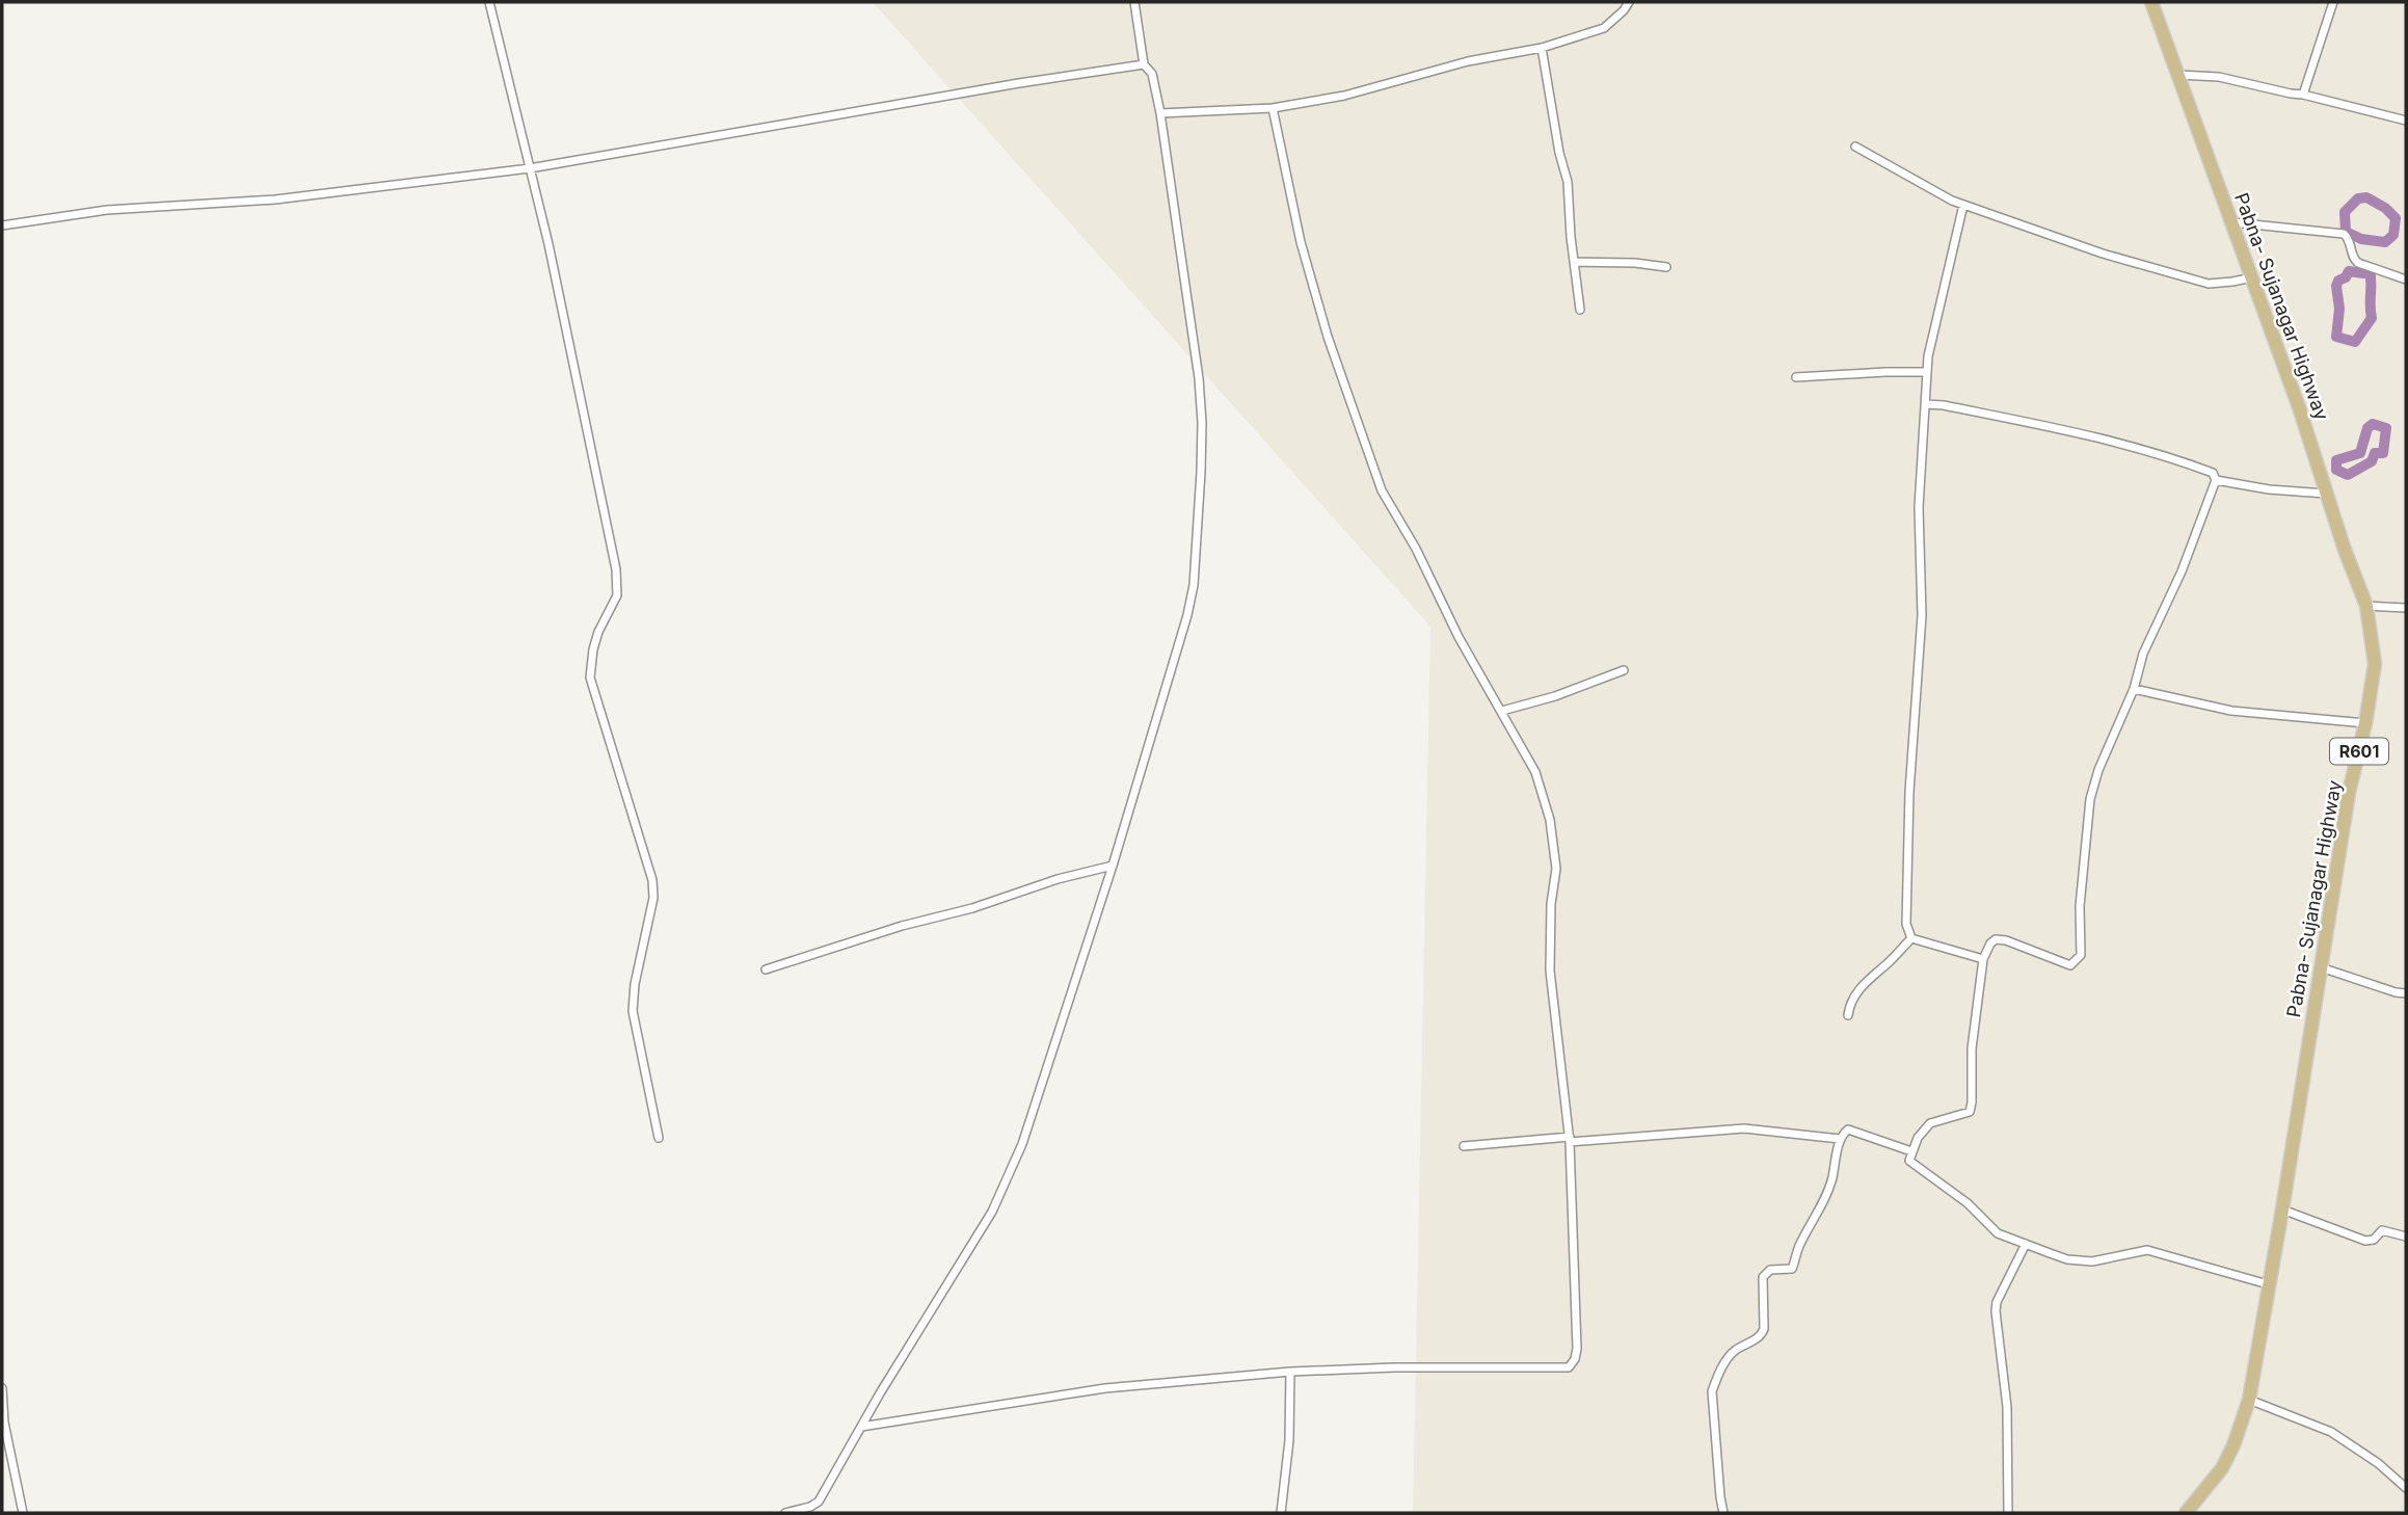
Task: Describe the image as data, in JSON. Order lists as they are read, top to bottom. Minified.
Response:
{"streets":{"main road":["Pabna- Sujanagar Highway","R601"]}}
